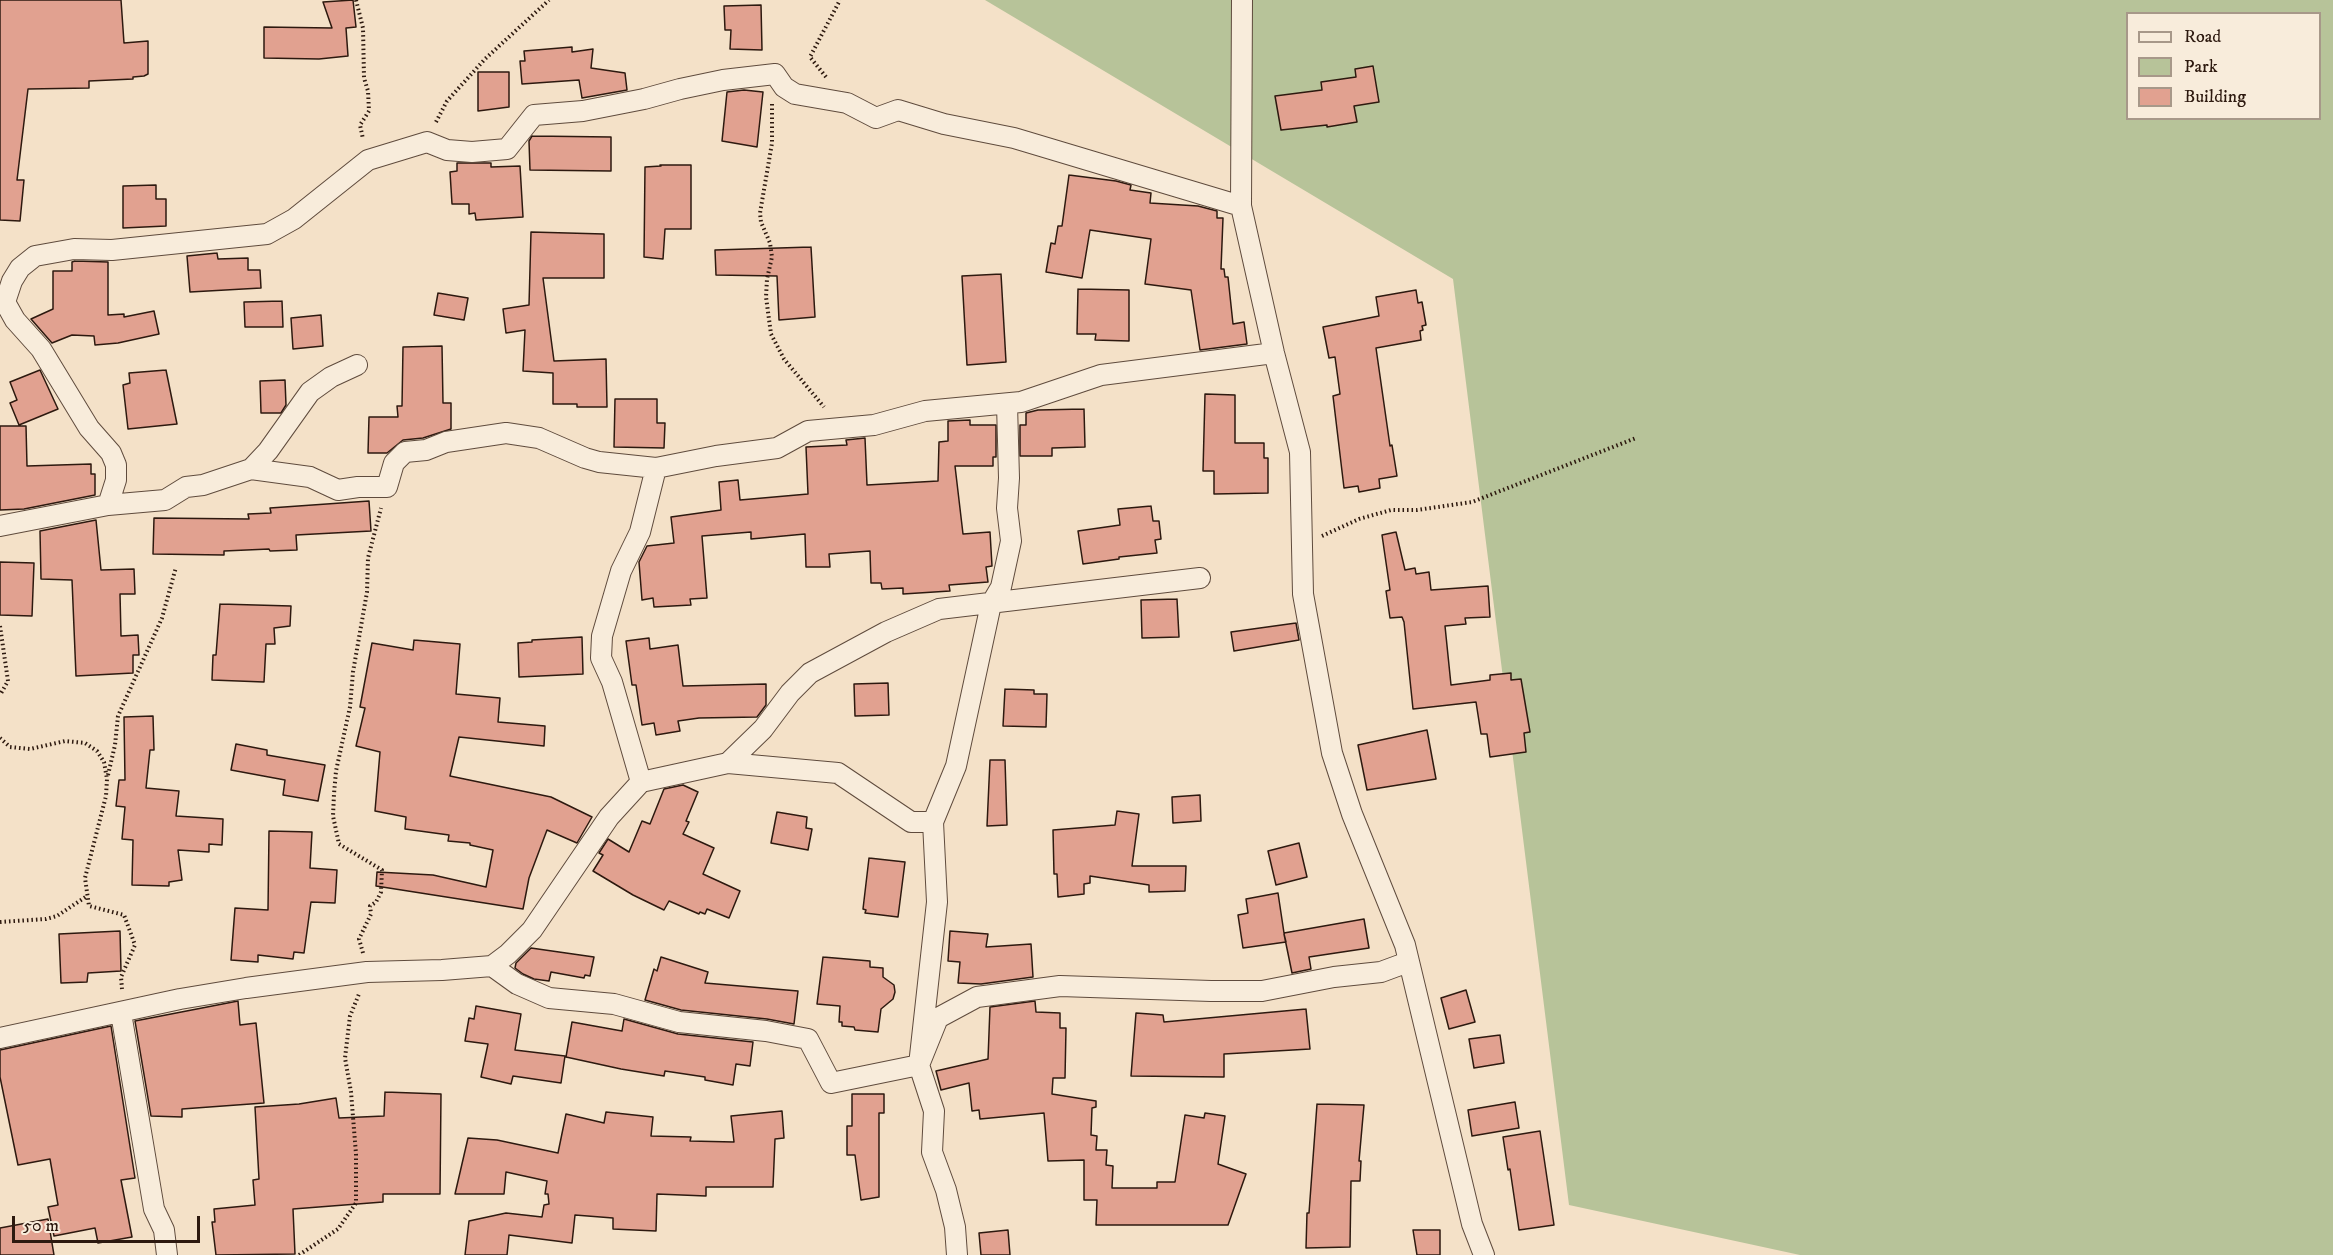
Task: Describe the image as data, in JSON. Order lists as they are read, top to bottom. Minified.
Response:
{"legend":["Road","Park","Building"],"scale_bar":"50 m"}
